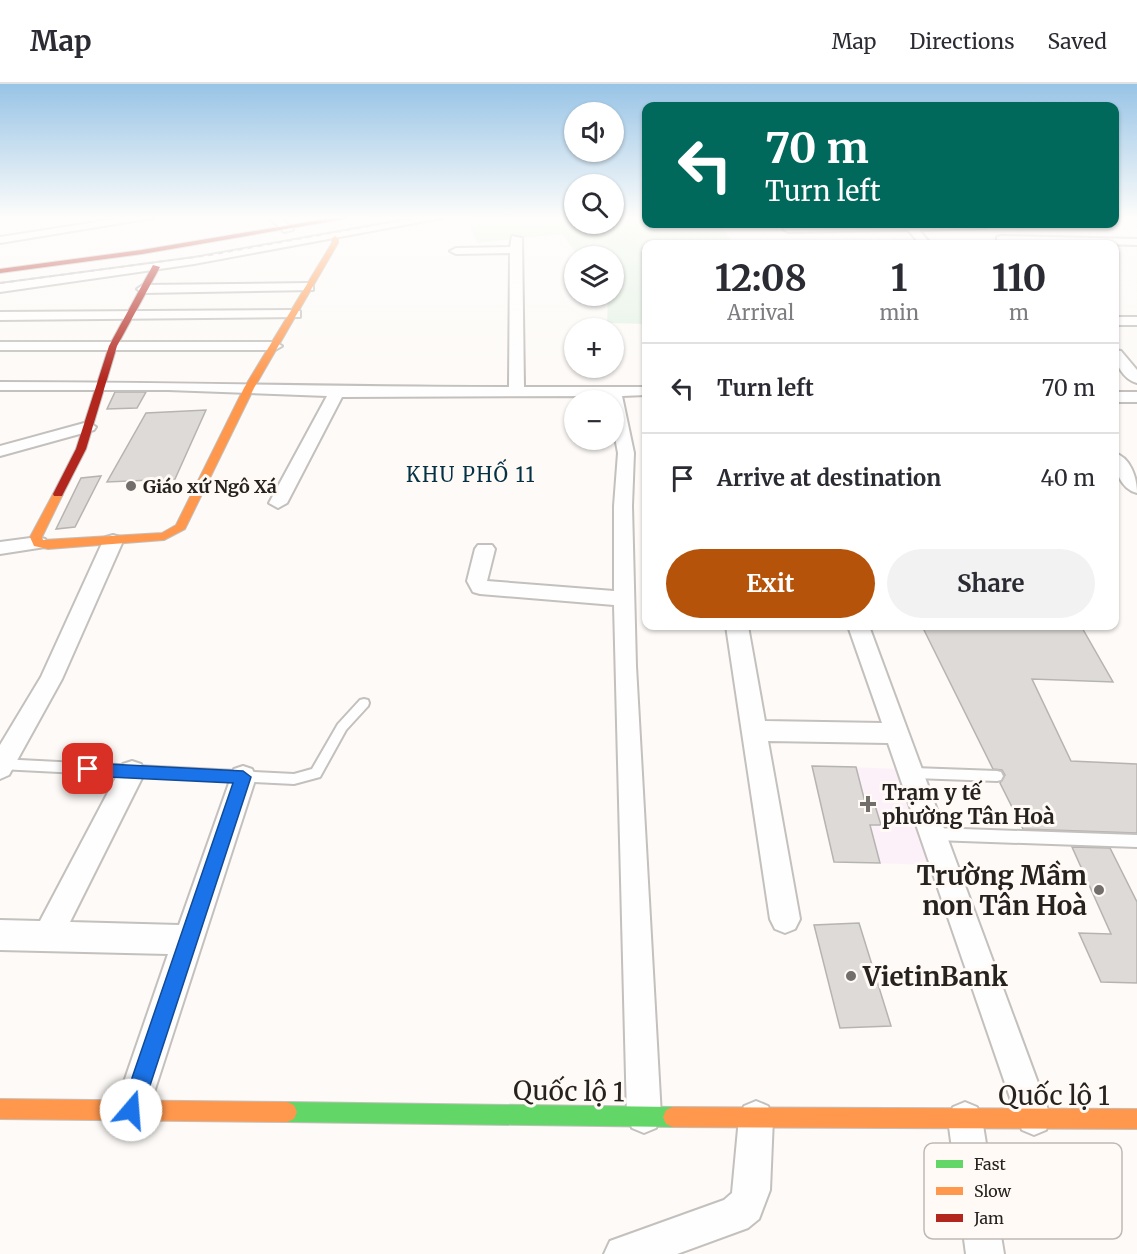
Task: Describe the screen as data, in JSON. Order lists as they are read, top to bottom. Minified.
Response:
{"streets":{"main road":["Quốc lộ 1"]},"districts":["KHU PHỐ 11"],"places":{"other":["Giáo xứ Ngô Xá","Trường Mầm non Tân Hoà","VietinBank"],"health":["Trạm y tế phường Tân Hoà"]},"legend":["Fast","Slow","Jam"],"page":{"header":"Map","nav":["Map","Directions","Saved"],"map_buttons":["+","−"],"turn":["70 m","Turn left"],"eta":["12:08","Arrival","1","min","110","m"],"list":[{"name":"Turn left","value":"70 m"},{"name":"Arrive at destination","value":"40 m"}],"buttons":["Exit","Share"]}}
